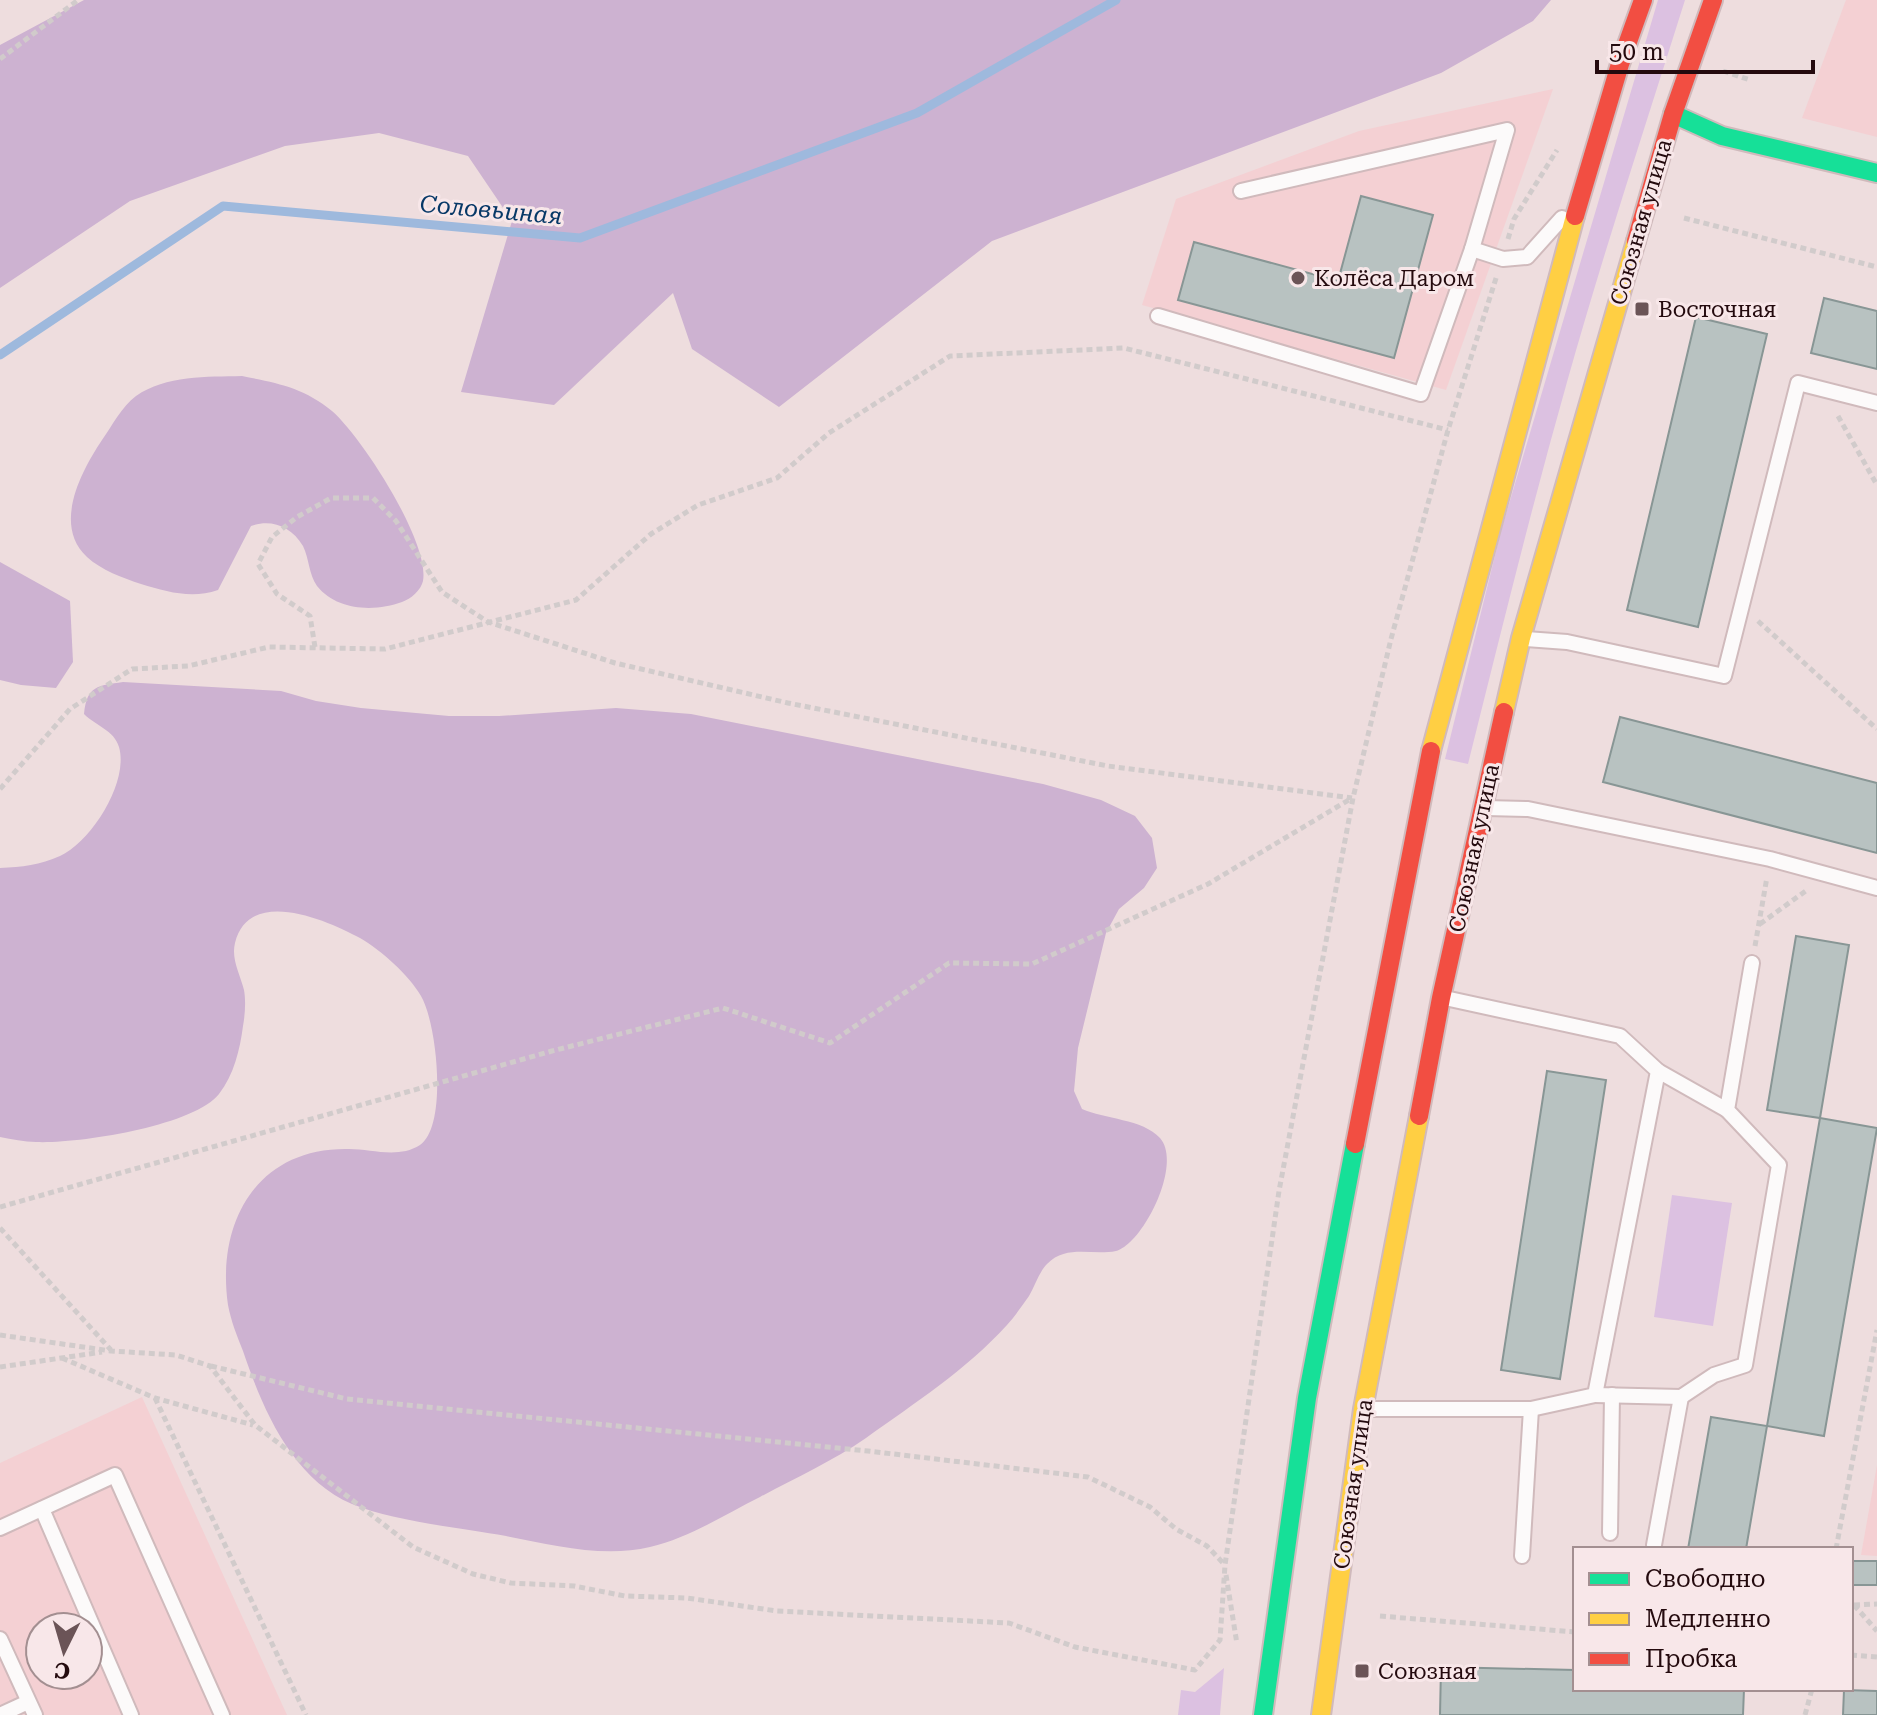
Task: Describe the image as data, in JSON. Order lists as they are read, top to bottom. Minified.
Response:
{"streets":{"main road":["Союзная улица"]},"water":["Соловьиная"],"places":{"other":["Колёса Даром"],"transit":["Восточная","Союзная"]},"legend":["Свободно","Медленно","Пробка"],"scale_bar":"50 m","north":"bottom"}
